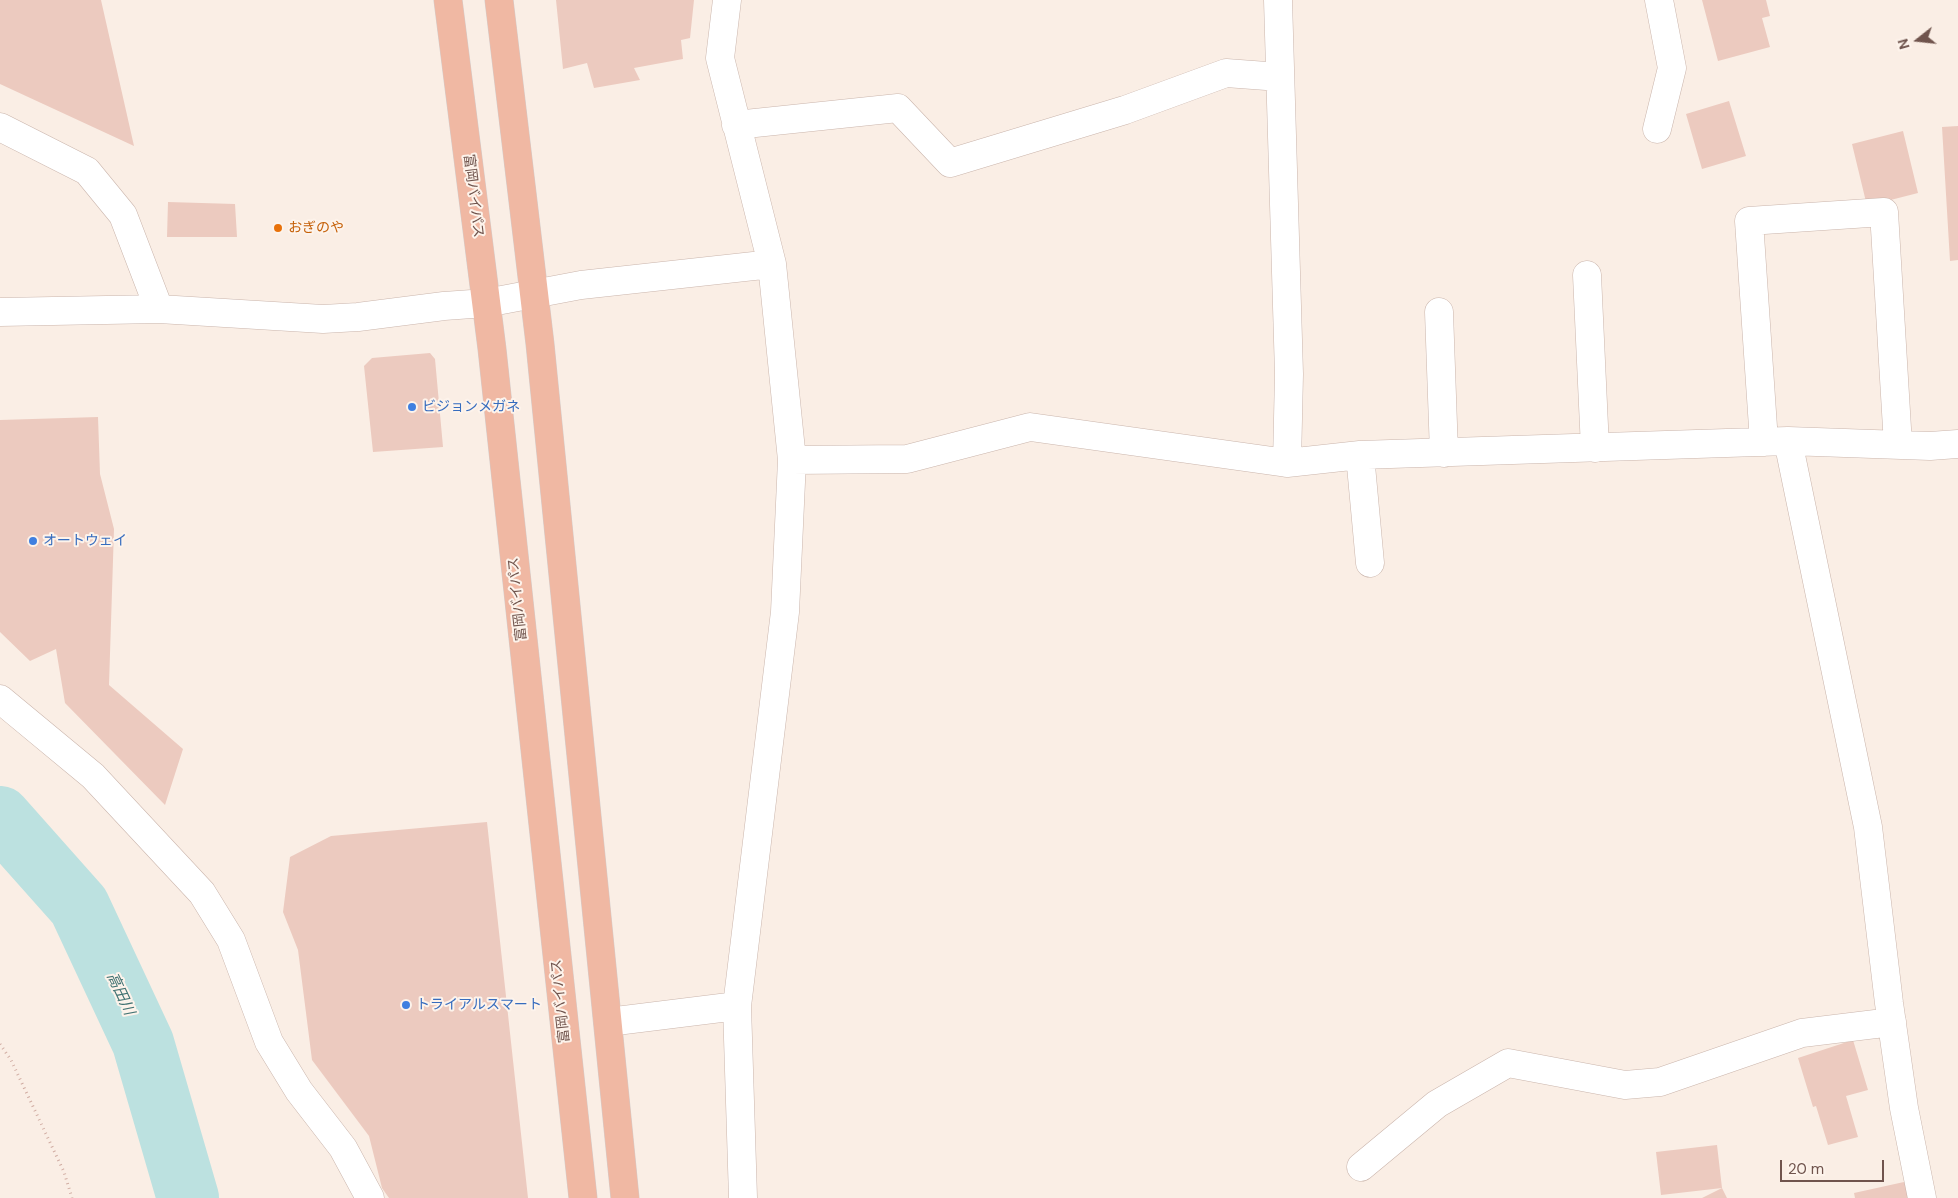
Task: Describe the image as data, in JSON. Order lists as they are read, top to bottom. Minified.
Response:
{"streets":{"highway":["富岡バイパス"]},"water":["高田川"],"places":["おぎのや","ビジョンメガネ","オートウェイ","トライアルスマート"],"scale_bar":"20 m","north":"left"}
